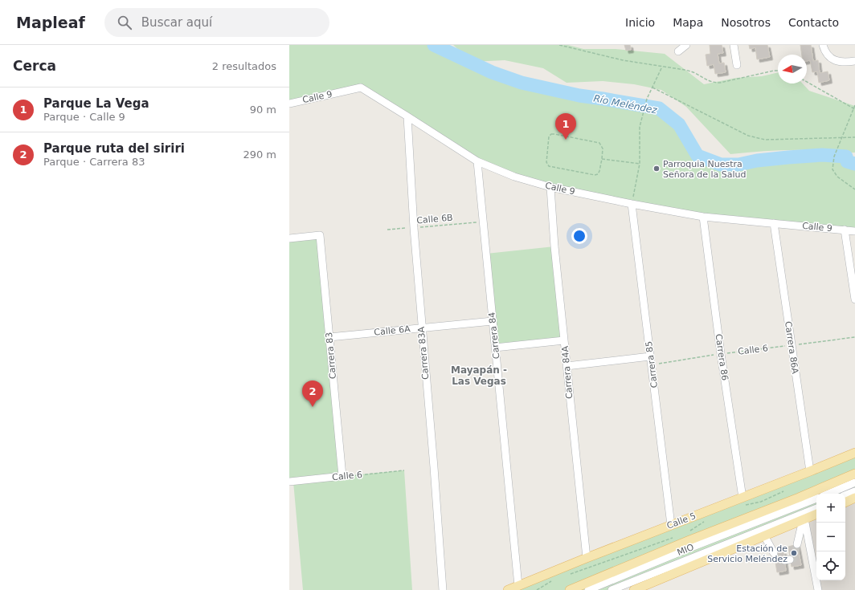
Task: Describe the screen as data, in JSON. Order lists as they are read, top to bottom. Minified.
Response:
{"streets":{"main road":["Calle 5"],"street":["Calle 9","Calle 6A","Carrera 84","Carrera 86A","Calle 6","Carrera 83A","Carrera 83","Carrera 86","Carrera 85","Carrera 84A","MIO"],"path":["Calle 6B"]},"crossings":[["Calle 9","Carrera 84"],["Calle 9","Carrera 86A"],["Calle 9","Carrera 83A"],["Calle 9","Carrera 86"],["Calle 9","Carrera 85"],["Calle 9","Carrera 84A"],["Calle 6B","Carrera 84"],["Calle 6B","Carrera 83A"],["Calle 6A","Carrera 84"],["Calle 6A","Carrera 83A"],["Calle 6A","Carrera 83"],["Carrera 84","Calle 5"],["Carrera 86A","Calle 6"],["Carrera 86A","Calle 5"],["Calle 6","Carrera 83"],["Calle 6","Carrera 86"],["Calle 6","Carrera 85"],["Carrera 86","Calle 5"],["Carrera 85","Calle 5"],["Carrera 84A","Calle 5"]],"districts":["Mayapán - Las Vegas"],"water":["Río Meléndez"],"places":["Parroquia Nuestra Señora de la Salud","Estación de Servicio Meléndez"],"north":"left","page":{"header":"Mapleaf","search":"Buscar aquí","nav":["Inicio","Mapa","Nosotros","Contacto"],"heading":["Cerca","2 resultados"],"list":[{"mark":"1","name":"Parque La Vega","note":"Parque · Calle 9","value":"90 m"},{"mark":"2","name":"Parque ruta del siriri","note":"Parque · Carrera 83","value":"290 m"}],"pins":["1","2"],"map_buttons":["+","−"]}}
